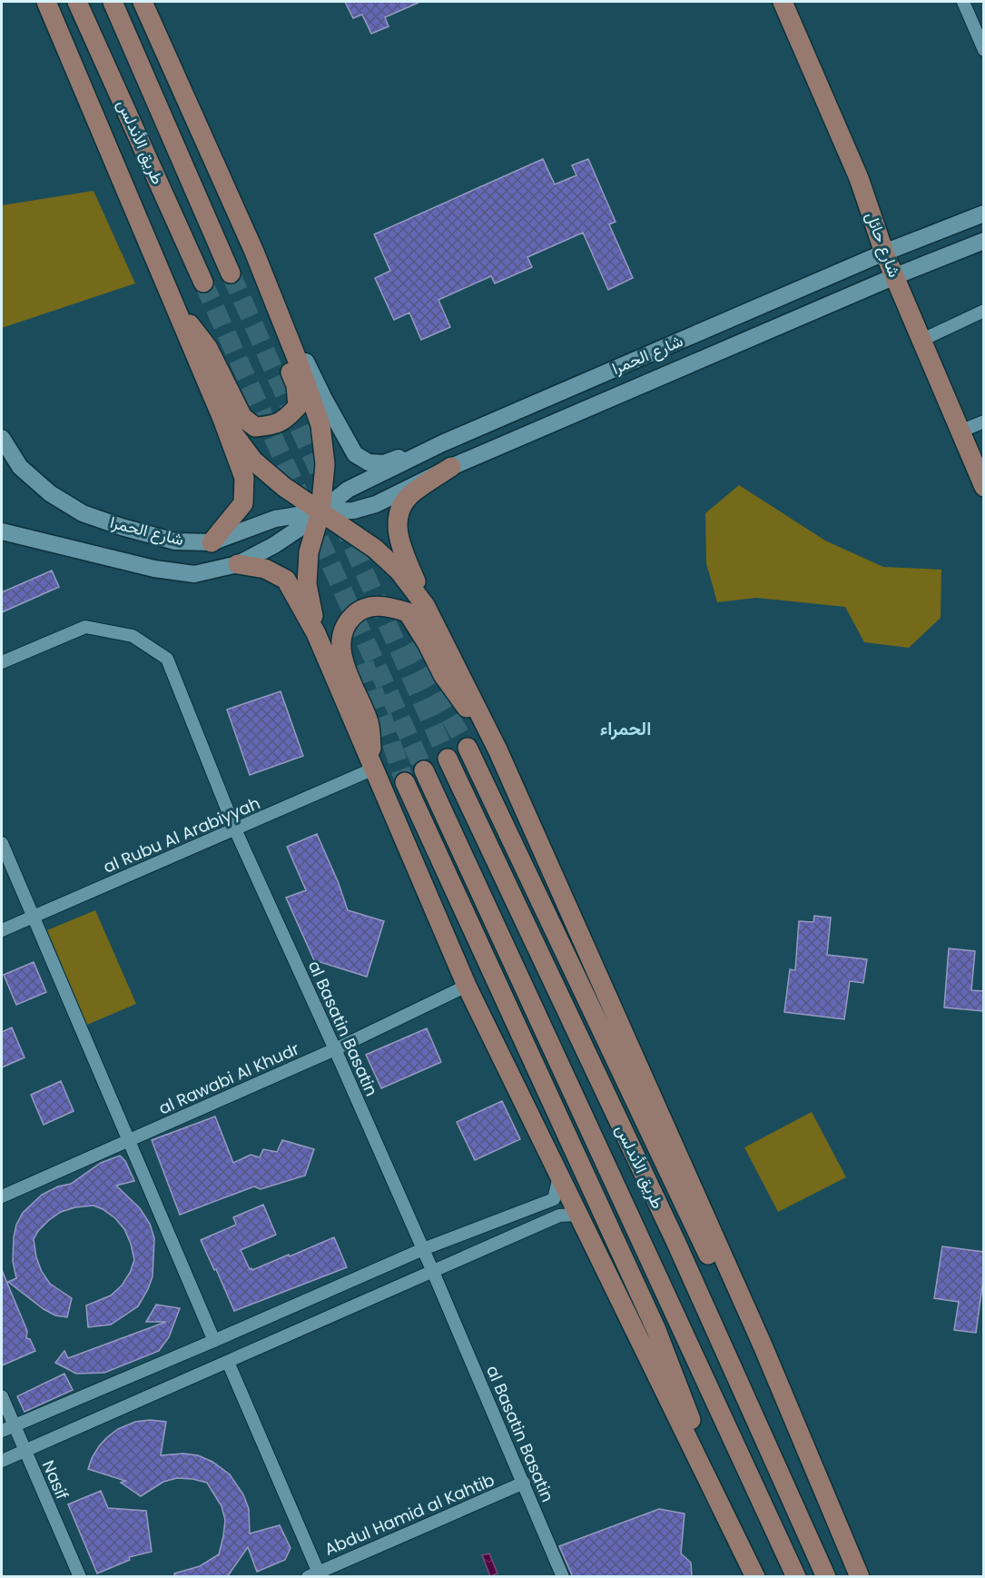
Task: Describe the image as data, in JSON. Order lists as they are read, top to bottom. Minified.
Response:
{"streets":{"main road":["طريق الأندلس","شارع حائل","شارع الحمرا"],"street":["al Rubu Al Arabiyyah","al Basatin Basatin","al Rawabi Al Khudr","Nasif","Abdul Hamid al Kahtib"]},"crossings":[["شارع حائل","شارع الحمرا"],["al Rubu Al Arabiyyah","al Basatin Basatin"],["al Basatin Basatin","al Rawabi Al Khudr"],["al Basatin Basatin","Abdul Hamid al Kahtib"]],"districts":["الحمراء"]}
